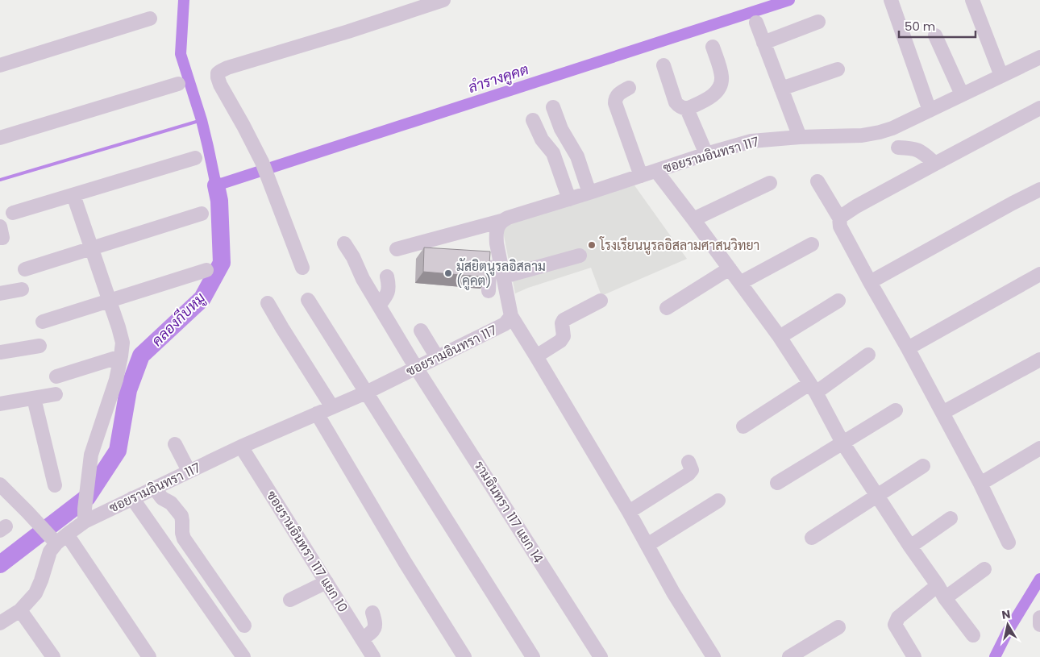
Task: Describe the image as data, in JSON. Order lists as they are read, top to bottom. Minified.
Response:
{"streets":{"street":["ซอยรามอินทรา 117","รามอินทรา 117 แยก 14","ซอยรามอินทรา 117 แยก 10"]},"crossings":[["ซอยรามอินทรา 117","รามอินทรา 117 แยก 14"],["ซอยรามอินทรา 117","ซอยรามอินทรา 117 แยก 10"]],"water":["ลำรางคูคต","คลองกีบหมู"],"places":["โรงเรียนนูรลอิสลามศาสนวิทยา","มัสยิตนูรลอิสลาม (คูคต)"],"scale_bar":"50 m","north":"top"}
